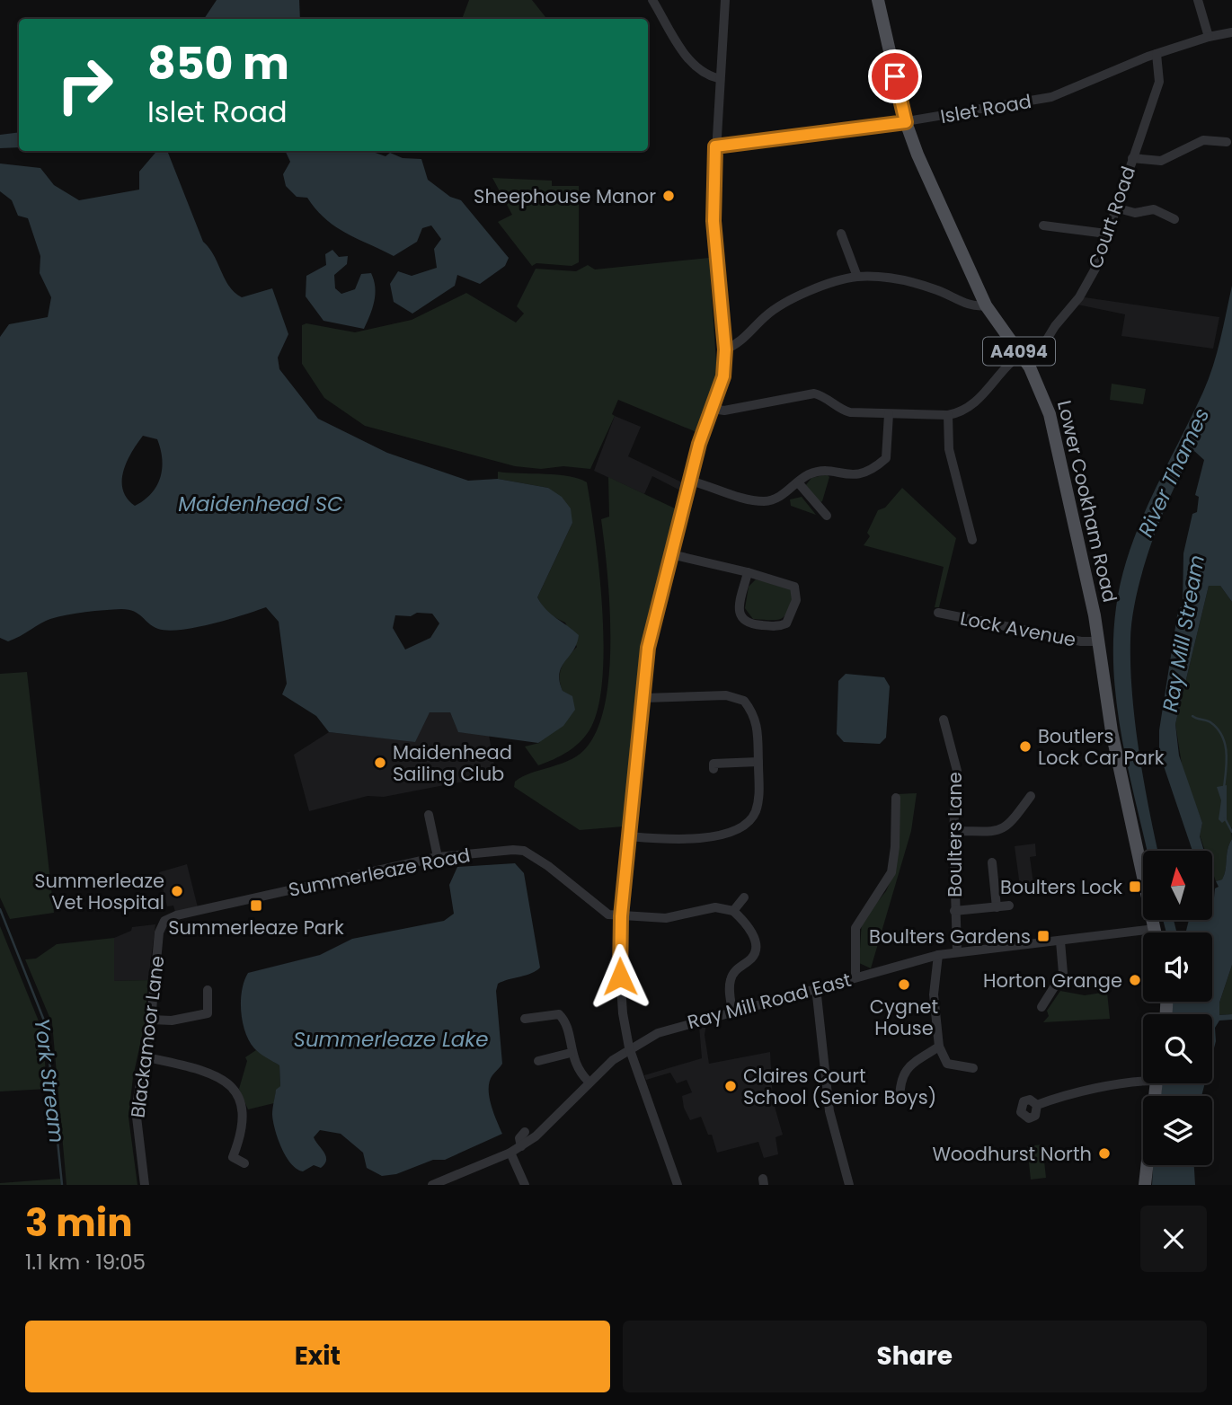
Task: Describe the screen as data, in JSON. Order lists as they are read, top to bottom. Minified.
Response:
{"streets":{"main road":["A4094","Lower Cookham Road"],"street":["Islet Road","Court Road","Lock Avenue","Boulters Lane","Summerleaze Road","Ray Mill Road East","Blackamoor Lane"]},"crossings":[["Islet Road","Court Road"],["Islet Road","Lower Cookham Road"],["Court Road","Lower Cookham Road"],["A4094","Lower Cookham Road"],["A4094","Ray Mill Road East"],["Lower Cookham Road","Lock Avenue"],["Lower Cookham Road","Ray Mill Road East"],["Boulters Lane","Ray Mill Road East"],["Summerleaze Road","Blackamoor Lane"]],"water":["River Thames","Maidenhead SC","Ray Mill Stream","Summerleaze Lake","York Stream"],"places":{"other":["Sheephouse Manor","Boutlers Lock Car Park","Maidenhead Sailing Club","Summerleaze Vet Hospital","Horton Grange","Cygnet House","Claires Court School (Senior Boys)","Woodhurst North"],"transit":["Boulters Lock","Summerleaze Park","Boulters Gardens"]},"north":"top","page":{"turn":["850 m","Islet Road"],"heading":["3 min","1.1 km · 19:05"],"buttons":["Exit","Share"]}}
